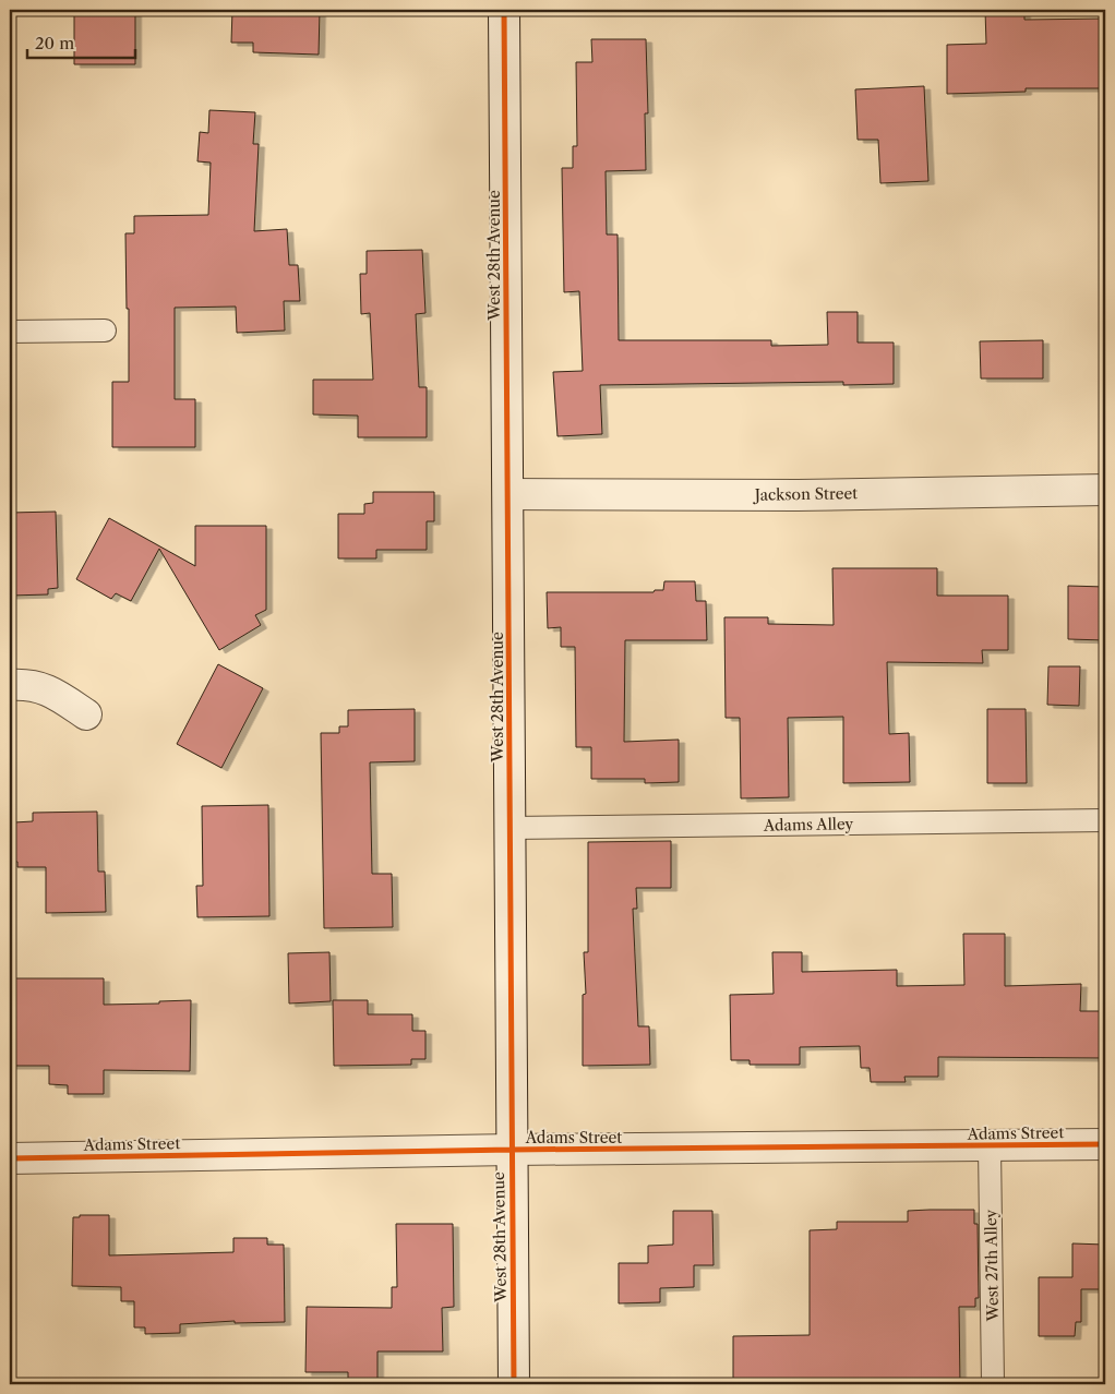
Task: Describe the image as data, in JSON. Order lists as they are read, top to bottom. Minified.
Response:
{"streets":{"street":["West 28th Avenue","Jackson Street","Adams Street"],"lane":["Adams Alley","West 27th Alley"]},"crossings":[["West 28th Avenue","Jackson Street"],["West 28th Avenue","Adams Alley"],["West 28th Avenue","Adams Street"],["Adams Street","West 27th Alley"]],"scale_bar":"20 m"}
